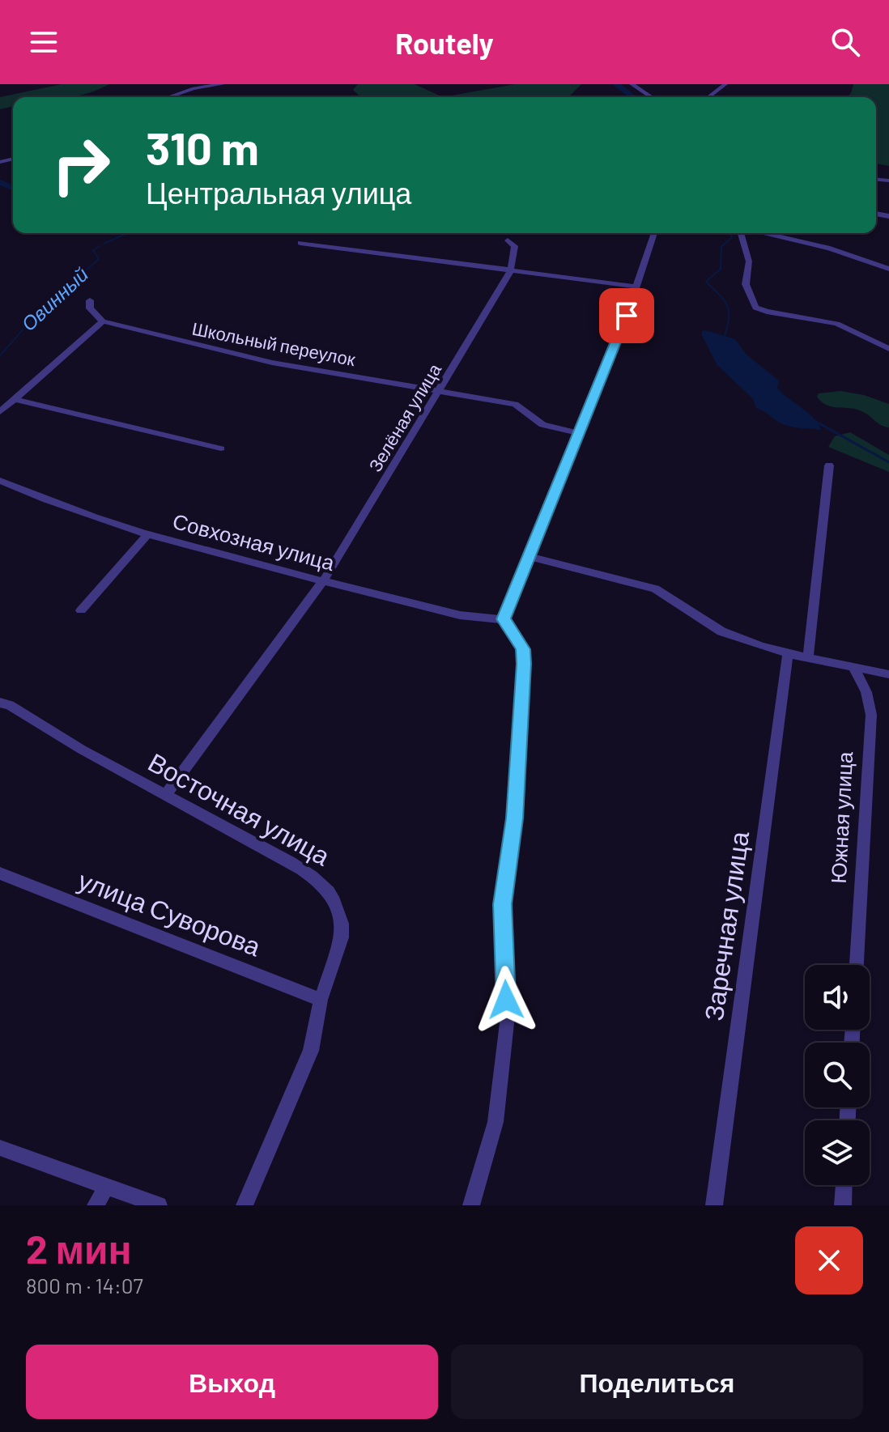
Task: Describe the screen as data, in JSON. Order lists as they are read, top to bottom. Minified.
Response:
{"streets":{"street":["Школьный переулок","Зелёная улица","Совхозная улица","Восточная улица","Южная улица","улица Суворова","Заречная улица"]},"crossings":[["Школьный переулок","Зелёная улица"],["Зелёная улица","Совхозная улица"],["Зелёная улица","Восточная улица"],["Восточная улица","улица Суворова"]],"water":["Овинный"],"page":{"header":"Routely","turn":["310 m","Центральная улица"],"heading":["2 мин","800 m · 14:07"],"buttons":["Выход","Поделиться"]}}
